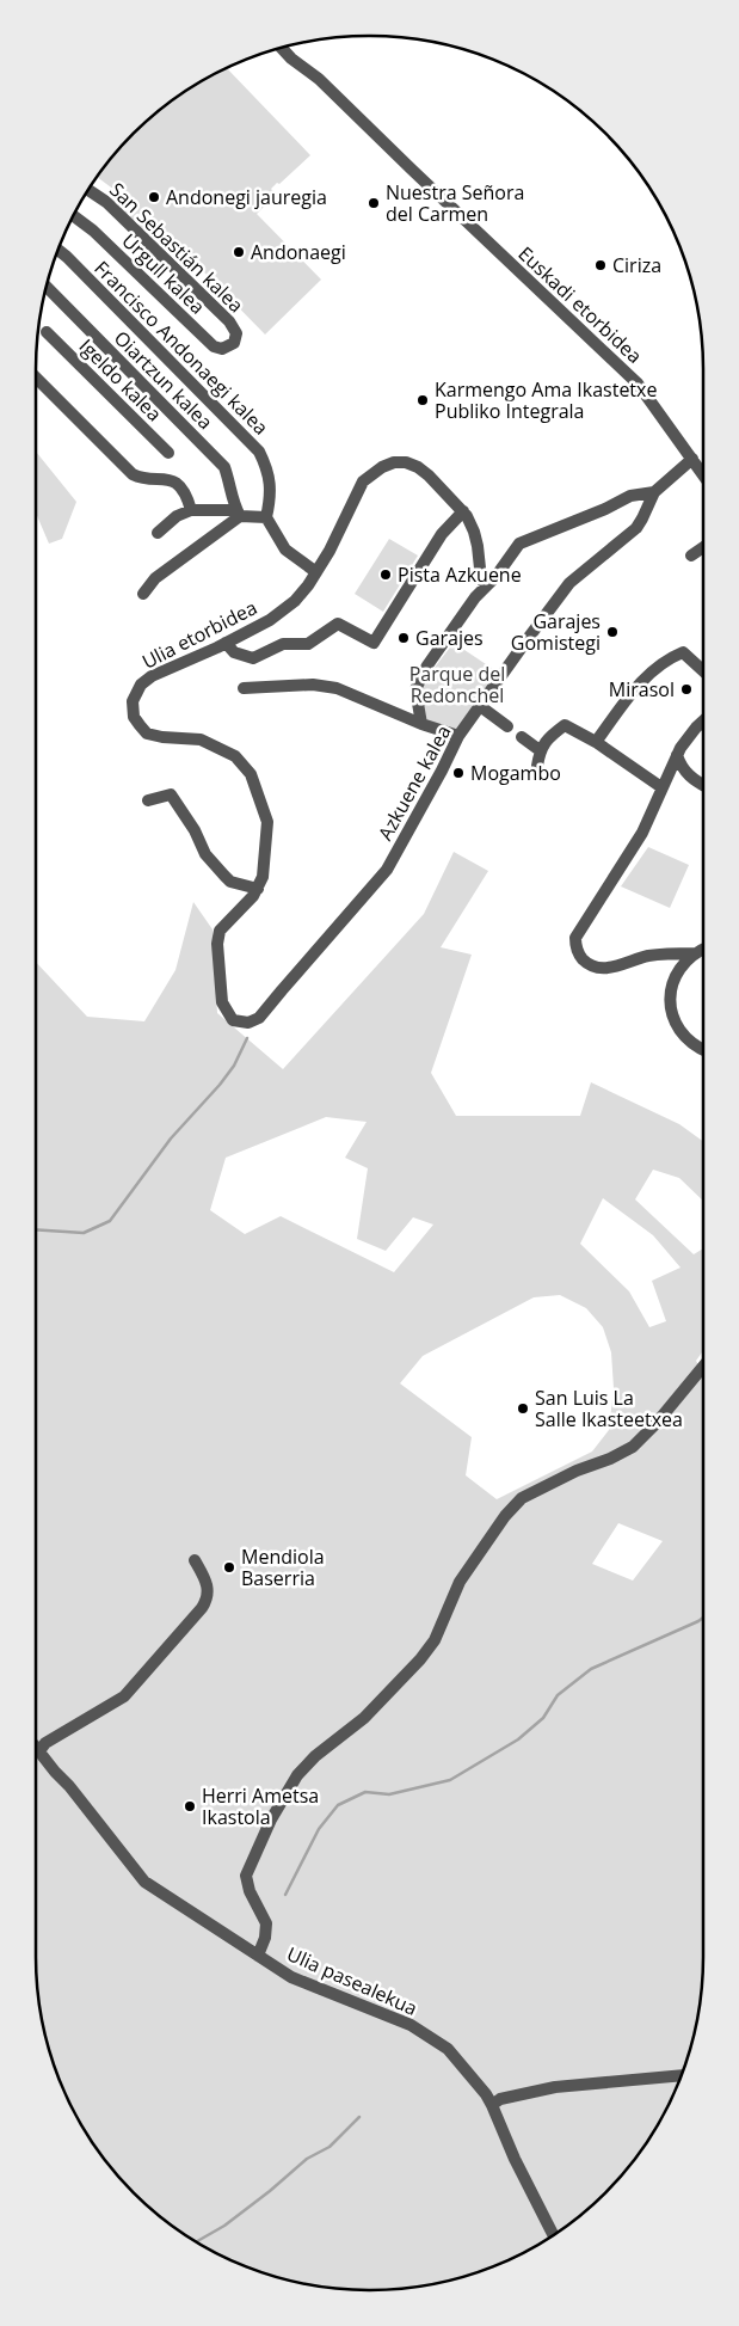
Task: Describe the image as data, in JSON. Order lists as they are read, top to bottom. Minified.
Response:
{"streets":{"street":["San Sebastián kalea","Urgull kalea","Euskadi etorbidea","Francisco Andonaegi kalea","Igeldo kalea","Oiartzun kalea","Ulia etorbidea","Azkuene kalea","Ulia pasealekua"]},"crossings":[["San Sebastián kalea","Urgull kalea"],["Ulia etorbidea","Azkuene kalea"]],"parks":["Parque del Redonchel"],"places":["Andonegi jauregia","Nuestra Señora del Carmen","Andonaegi","Ciriza","Karmengo Ama Ikastetxe Publiko Integrala","Pista Azkuene","Garajes Gomistegi","Garajes","Mirasol","Mogambo","San Luis La Salle Ikasteetxea","Mendiola Baserria","Herri Ametsa Ikastola"]}
